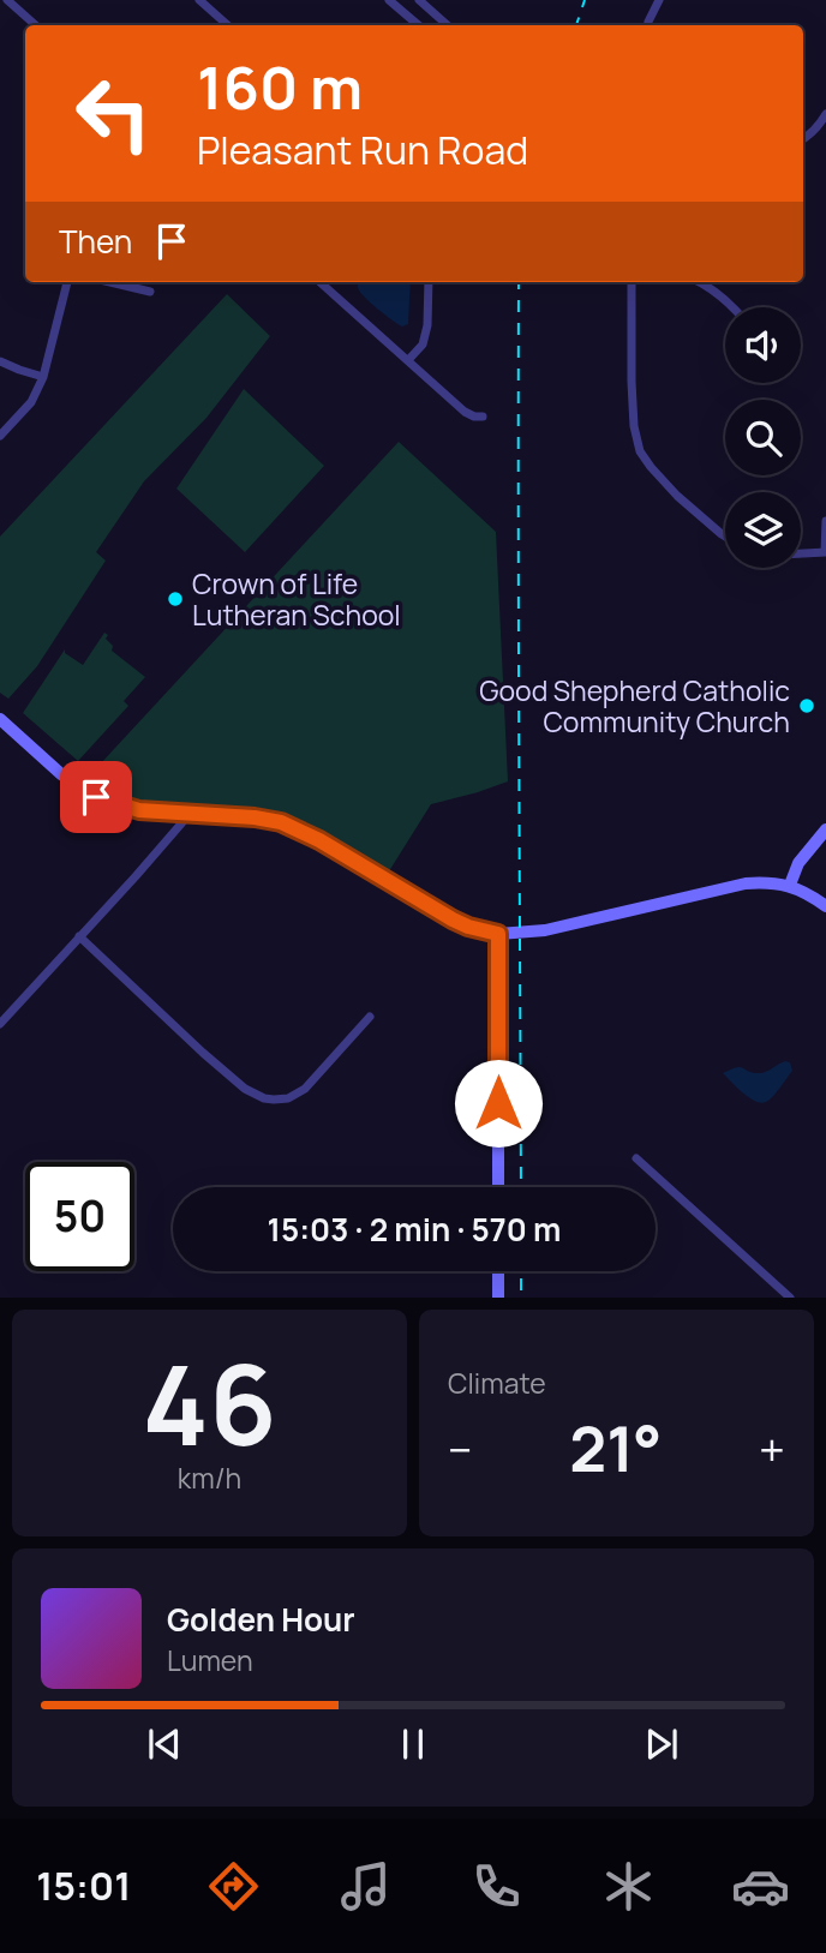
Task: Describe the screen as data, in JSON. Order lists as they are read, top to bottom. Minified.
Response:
{"places":["Crown of Life Lutheran School","Good Shepherd Catholic Community Church"],"page":{"turn":["160 m","Pleasant Run Road"],"then":"Then","limit":"50","trip":"15:03 · 2 min · 570 m","tile":[["46","km/h"],"Climate"],"heat":["−","21°","+"],"song":["Golden Hour","Lumen"],"tabs":"15:01"}}
